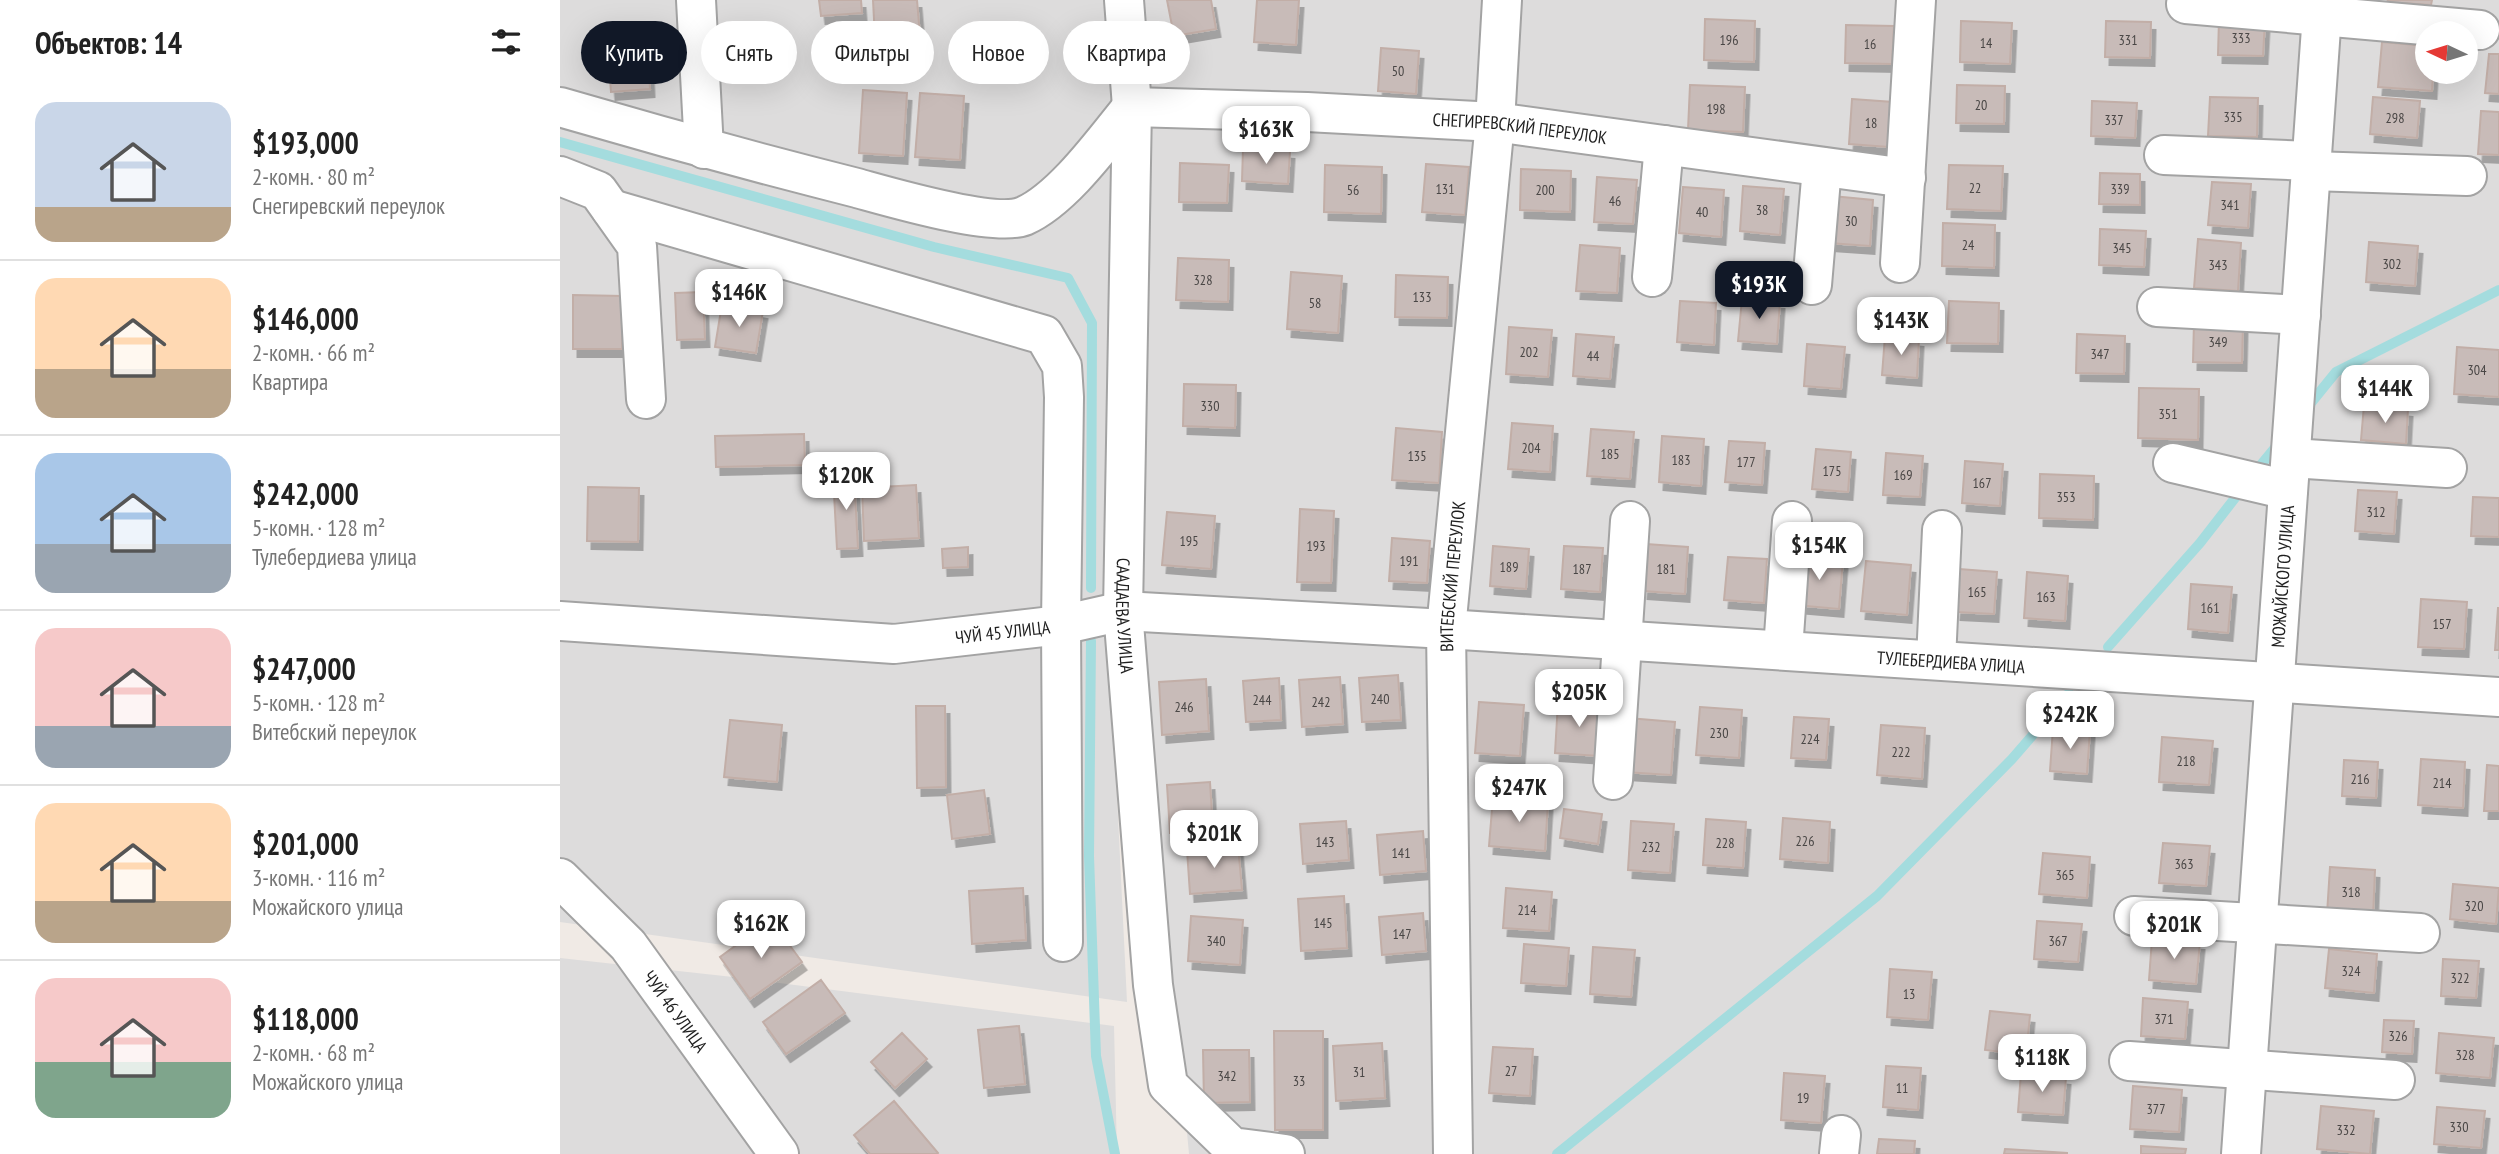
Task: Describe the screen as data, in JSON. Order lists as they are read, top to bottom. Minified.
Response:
{"streets":{"street":["СНЕГИРЕВСКИЙ ПЕРЕУЛОК","ВИТЕБСКИЙ ПЕРЕУЛОК","МОЖАЙСКОГО УЛИЦА","СААДАЕВА УЛИЦА","ЧУЙ 45 УЛИЦА","ТУЛЕБЕРДИЕВА УЛИЦА","ЧУЙ 46 УЛИЦА"]},"crossings":[["СНЕГИРЕВСКИЙ ПЕРЕУЛОК","ВИТЕБСКИЙ ПЕРЕУЛОК"],["СНЕГИРЕВСКИЙ ПЕРЕУЛОК","СААДАЕВА УЛИЦА"],["ВИТЕБСКИЙ ПЕРЕУЛОК","ЧУЙ 45 УЛИЦА"],["ВИТЕБСКИЙ ПЕРЕУЛОК","ТУЛЕБЕРДИЕВА УЛИЦА"],["МОЖАЙСКОГО УЛИЦА","ТУЛЕБЕРДИЕВА УЛИЦА"],["СААДАЕВА УЛИЦА","ЧУЙ 45 УЛИЦА"],["ЧУЙ 45 УЛИЦА","ТУЛЕБЕРДИЕВА УЛИЦА"]],"house_numbers":["333","196","331","14","16","50","20","198","335","298","337","18","22","131","339","56","200","46","341","38","40","30","24","345","302","343","328","133","58","349","202","347","44","304","330","351","204","185","135","183","177","175","169","167","353","312","195","193","191","189","187","181","165","163","161","157","240","244","242","246","230","224","222","218","216","214","226","143","228","232","141","363","365","318","320","214","145","147","340","367","324","322","13","371","326","328","27","31","342","33","11","19","377","330","332"],"north":"left","page":{"heading":"Объектов: 14","chip":["Купить","Снять","Фильтры","Новое","Квартира"],"list":[{"name":"$193,000","note":"2-комн. · 80 m² · Снегиревский переулок"},{"name":"$146,000","note":"2-комн. · 66 m² · Квартира"},{"name":"$242,000","note":"5-комн. · 128 m² · Тулебердиева улица"},{"name":"$247,000","note":"5-комн. · 128 m² · Витебский переулок"},{"name":"$201,000","note":"3-комн. · 116 m² · Можайского улица"},{"name":"$118,000","note":"2-комн. · 68 m² · Можайского улица"}],"price":["$163K","$193K","$146K","$143K","$144K","$120K","$154K","$205K","$242K","$247K","$201K","$162K","$201K","$118K"]}}
